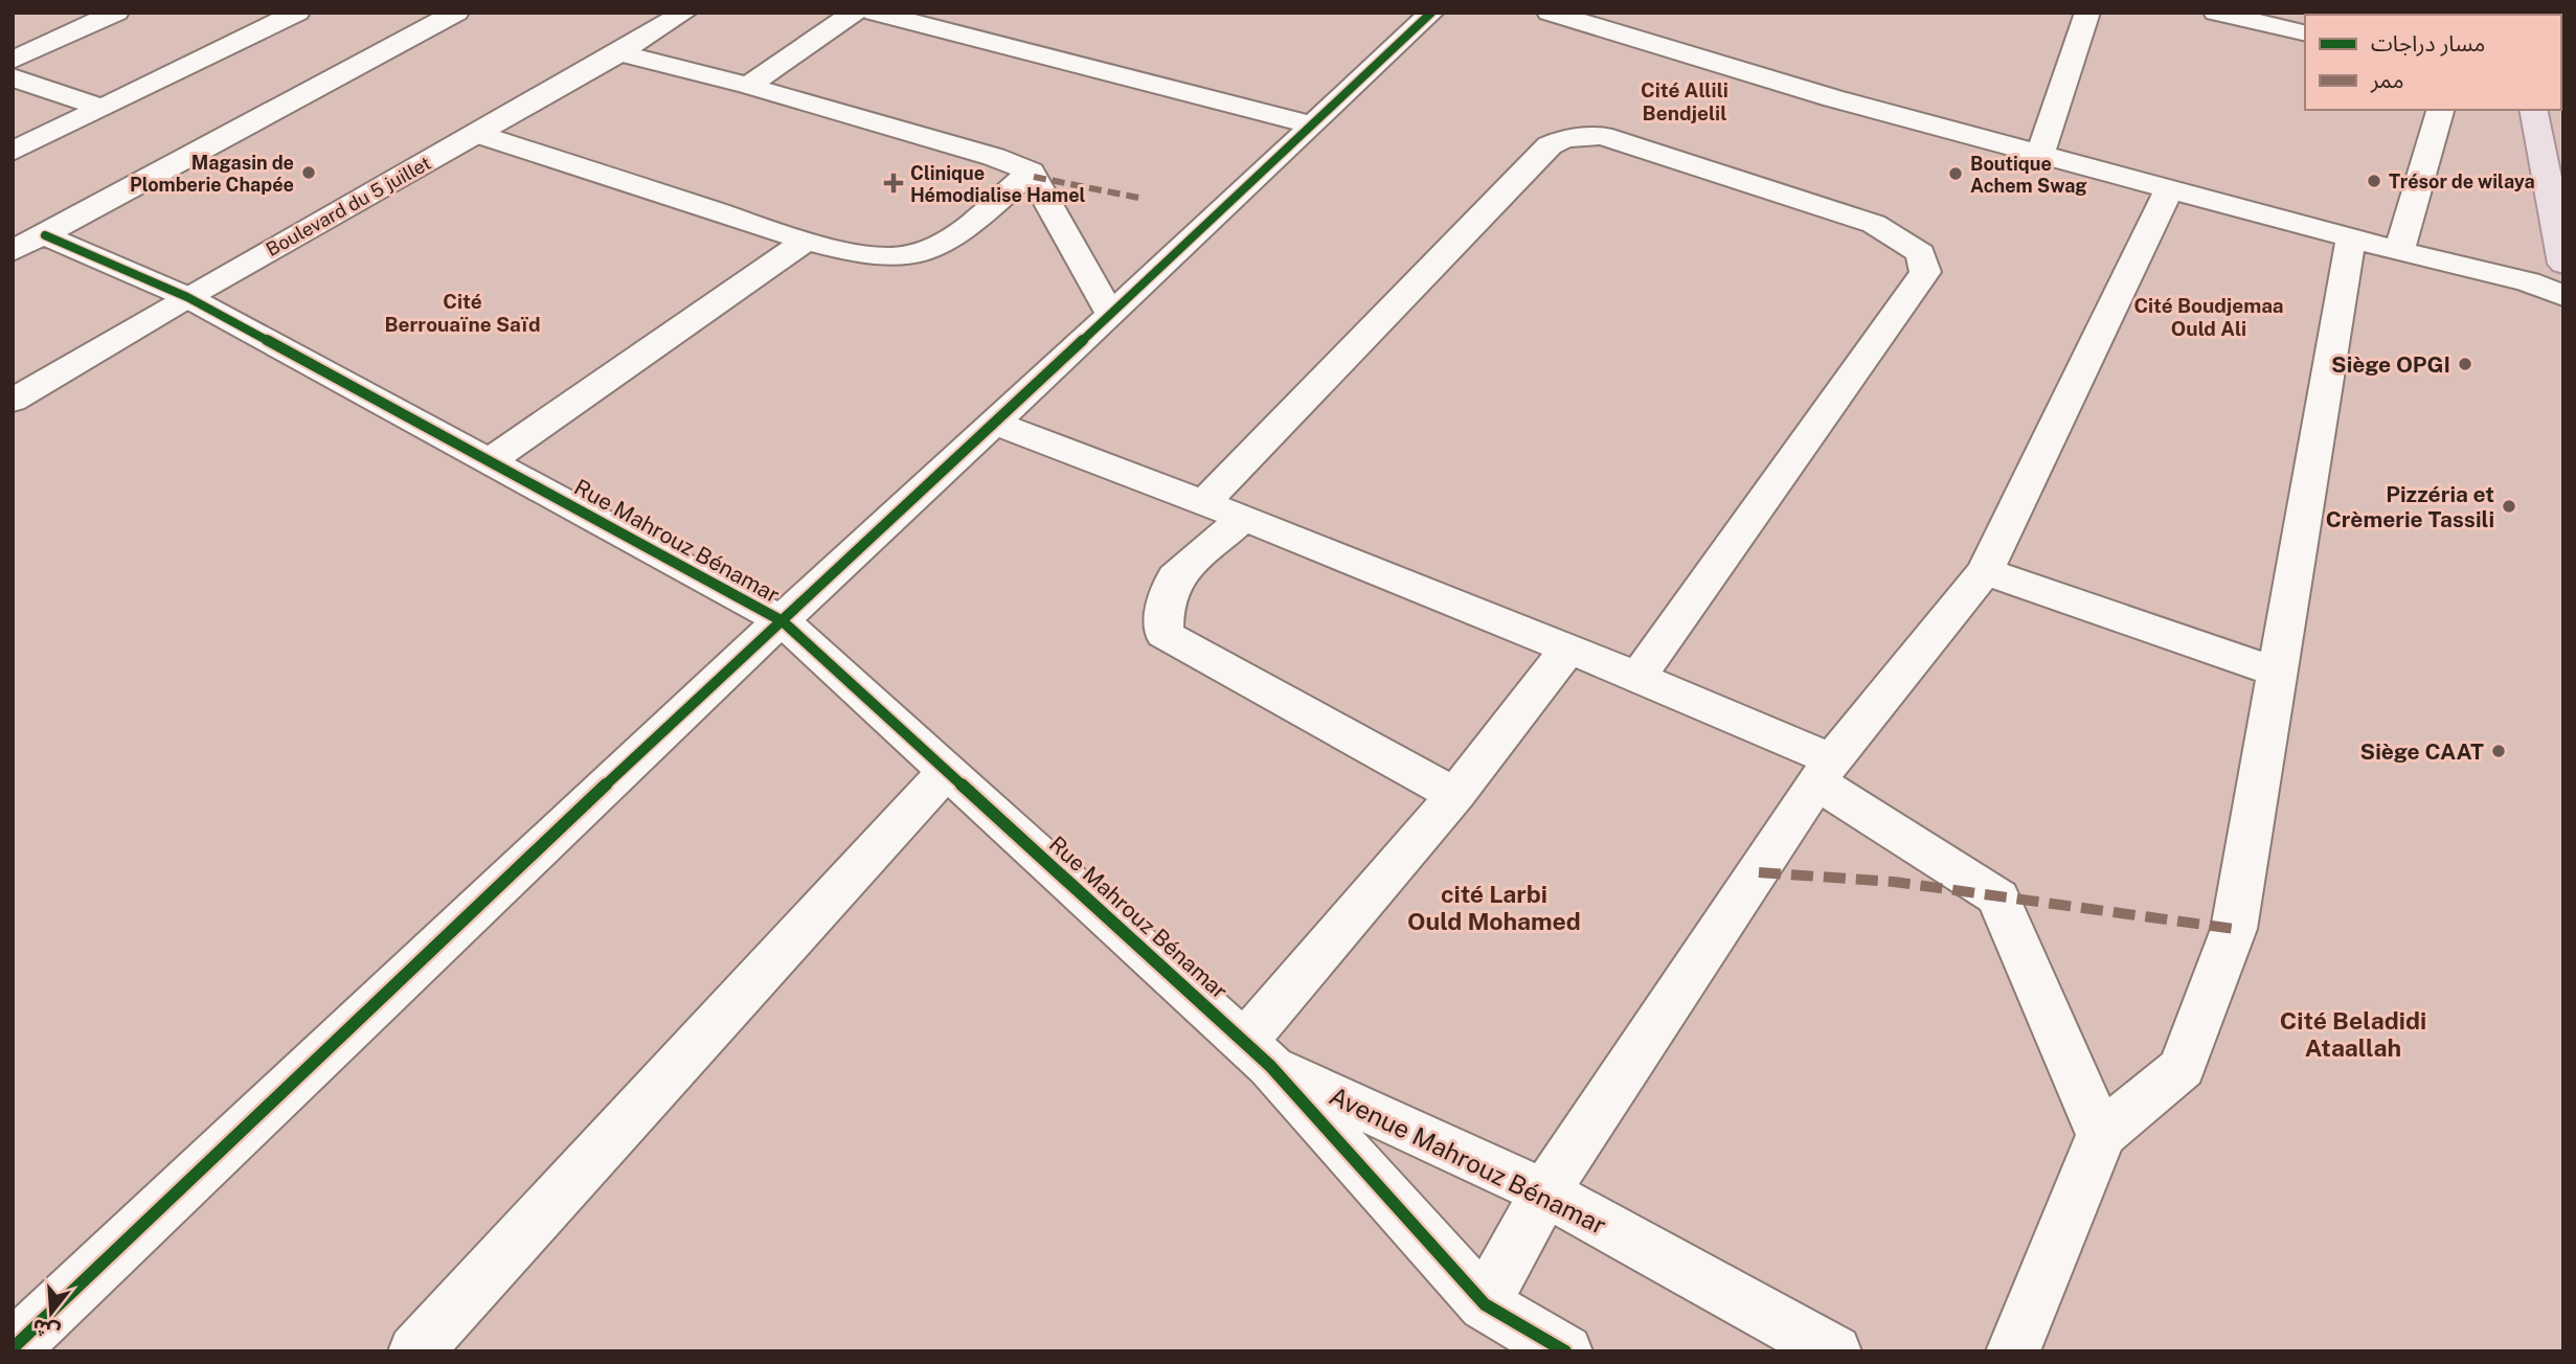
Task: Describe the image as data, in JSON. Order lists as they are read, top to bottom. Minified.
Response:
{"streets":{"street":["Boulevard du 5 juillet","Rue Mahrouz Bénamar","Avenue Mahrouz Bénamar"]},"crossings":[["Boulevard du 5 juillet","Rue Mahrouz Bénamar"],["Rue Mahrouz Bénamar","Avenue Mahrouz Bénamar"]],"districts":["Cité Allili Bendjelil","Cité Berrouaïne Saïd","Cité Boudjemaa Ould Ali","cité Larbi Ould Mohamed","Cité Beladidi Ataallah"],"places":{"other":["Magasin de Plomberie Chapée","Boutique Achem Swag","Trésor de wilaya","Siège OPGI","Pizzéria et Crèmerie Tassili","Siège CAAT"],"health":["Clinique Hémodialise Hamel"]},"legend":["مسار دراجات","ممر"],"north":"bottom"}
